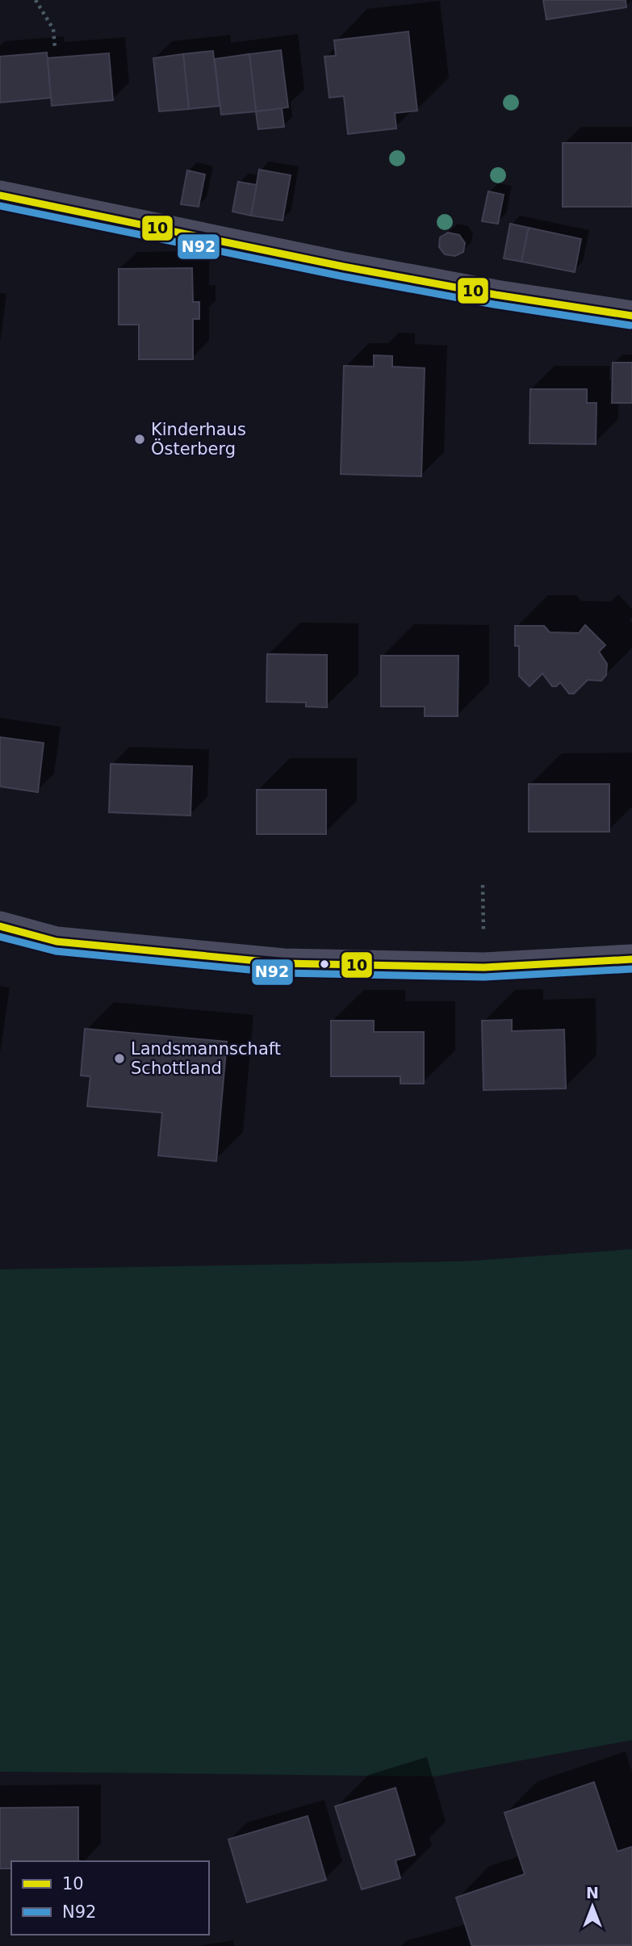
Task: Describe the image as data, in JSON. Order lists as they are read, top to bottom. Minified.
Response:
{"places":["Kinderhaus Österberg","Landsmannschaft Schottland"],"lines":["transit line 10","transit line N92"],"legend":["10","N92"],"north":"top"}
